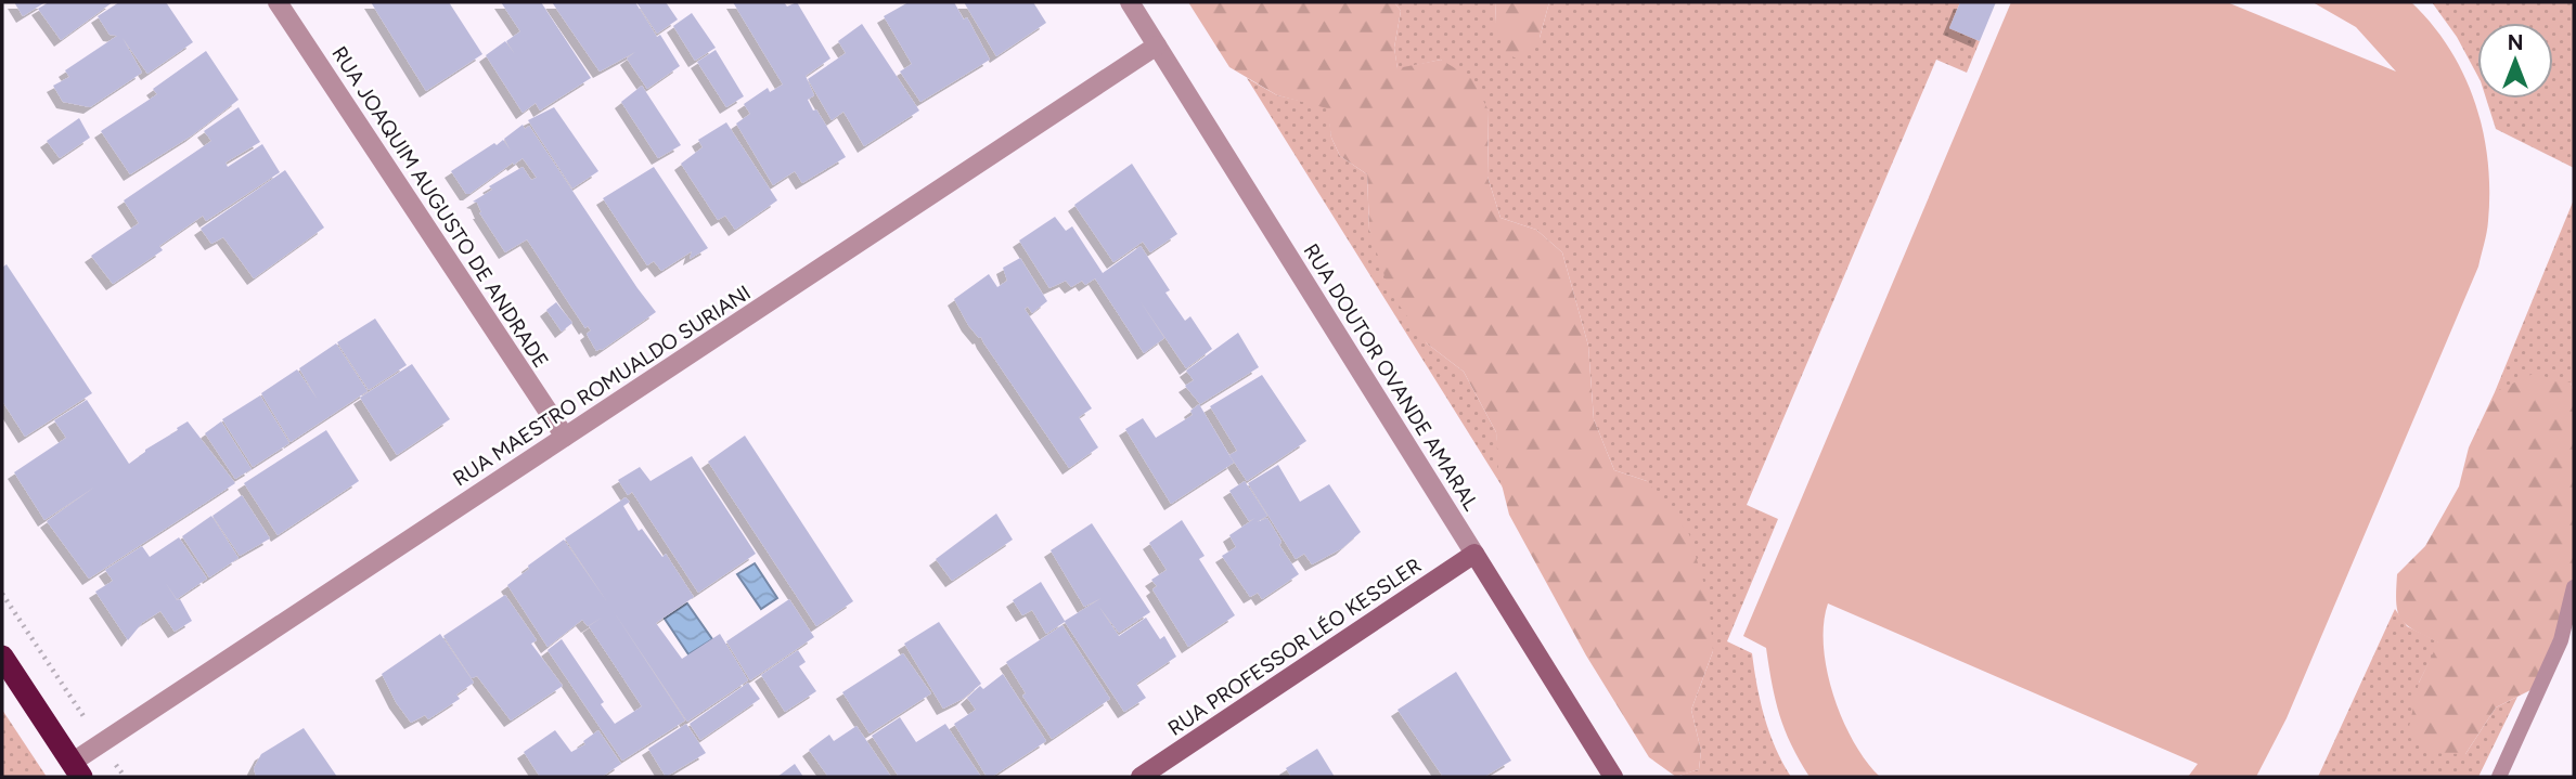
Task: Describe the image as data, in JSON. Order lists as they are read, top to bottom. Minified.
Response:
{"streets":{"street":["RUA JOAQUIM AUGUSTO DE ANDRADE","RUA DOUTOR OVANDE AMARAL","RUA MAESTRO ROMUALDO SURIANI","RUA PROFESSOR LÉO KESSLER"]},"crossings":[["RUA JOAQUIM AUGUSTO DE ANDRADE","RUA MAESTRO ROMUALDO SURIANI"],["RUA DOUTOR OVANDE AMARAL","RUA MAESTRO ROMUALDO SURIANI"],["RUA DOUTOR OVANDE AMARAL","RUA PROFESSOR LÉO KESSLER"]],"north":"top"}
